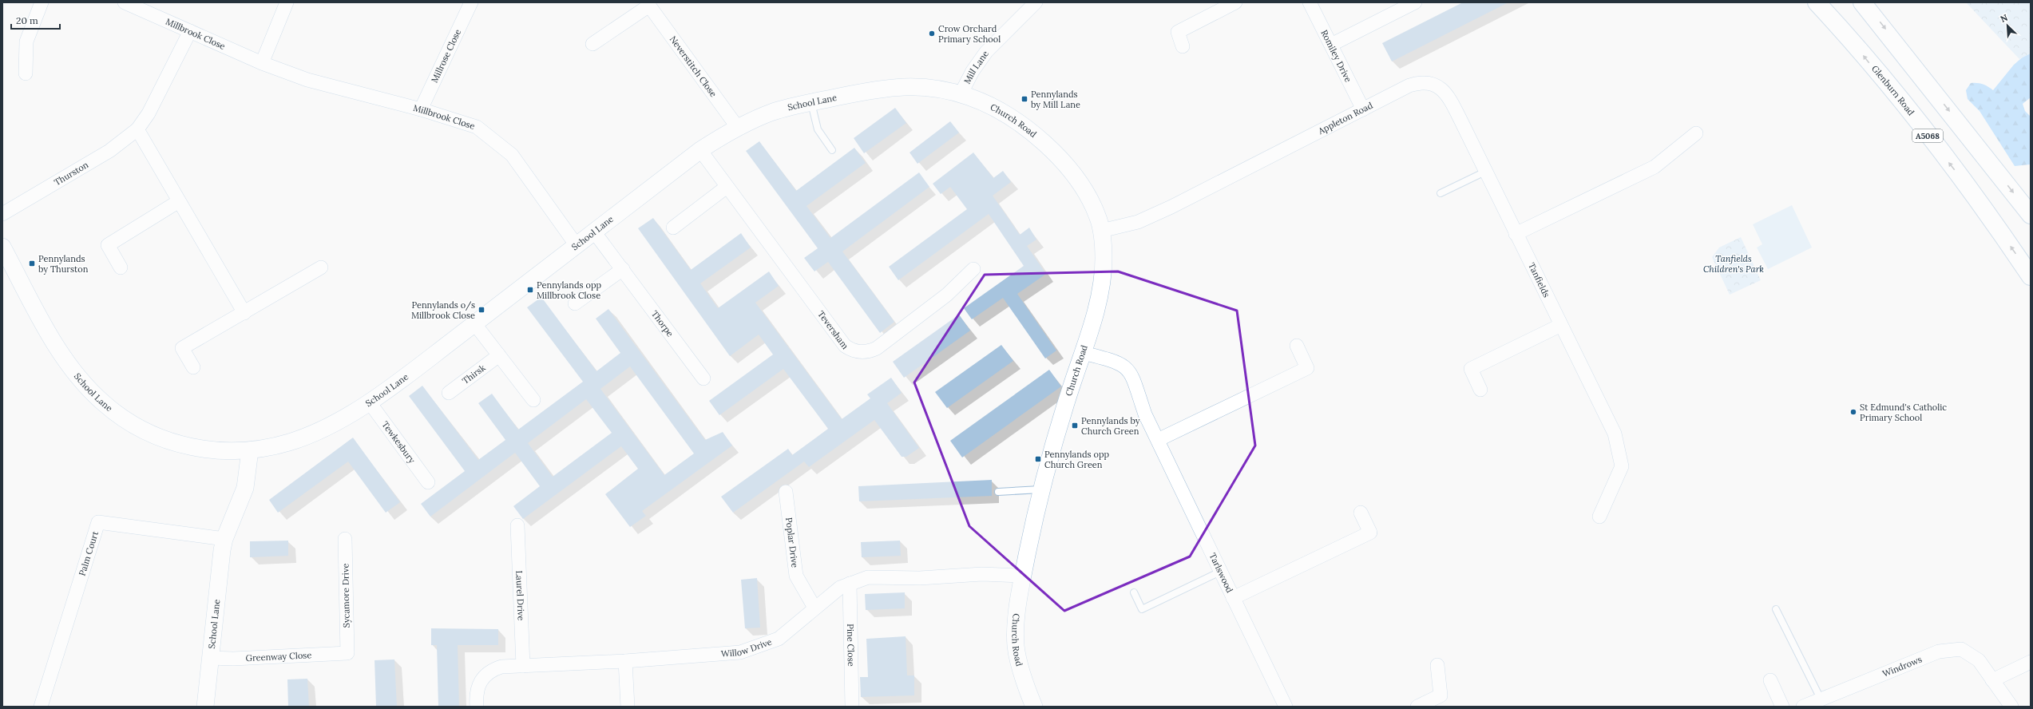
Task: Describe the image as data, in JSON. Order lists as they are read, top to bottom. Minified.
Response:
{"streets":{"main road":["Glenburn Road","A5068"],"street":["Millbrook Close","Millrose Close","Romiley Drive","Neverstitch Close","Mill Lane","School Lane","Appleton Road","Church Road","Thurston","Tanfields","Thorpe","Teversham","Thirsk","Tewkesbury","Poplar Drive","Palm Court","Tarlswood","Sycamore Drive","Laurel Drive","Pine Close","Willow Drive","Greenway Close","Windrows"]},"crossings":[["Millbrook Close","Millrose Close"],["Millbrook Close","School Lane"],["Millbrook Close","Thurston"],["Romiley Drive","Appleton Road"],["Neverstitch Close","School Lane"],["Mill Lane","School Lane"],["Mill Lane","Church Road"],["School Lane","Church Road"],["School Lane","Thorpe"],["School Lane","Teversham"],["School Lane","Tewkesbury"],["School Lane","Palm Court"],["School Lane","Greenway Close"],["Appleton Road","Church Road"],["Appleton Road","Tanfields"],["Church Road","Tarlswood"],["Church Road","Willow Drive"],["Poplar Drive","Willow Drive"],["Sycamore Drive","Greenway Close"],["Laurel Drive","Willow Drive"],["Pine Close","Willow Drive"]],"parks":["Tanfields Children's Park"],"places":{"other":["Crow Orchard Primary School","St Edmund's Catholic Primary School"],"transit":["Pennylands by Mill Lane","Pennylands by Thurston","Pennylands opp Millbrook Close","Pennylands o/s Millbrook Close","Pennylands by Church Green","Pennylands opp Church Green"]},"scale_bar":"20 m","north":"top left"}
